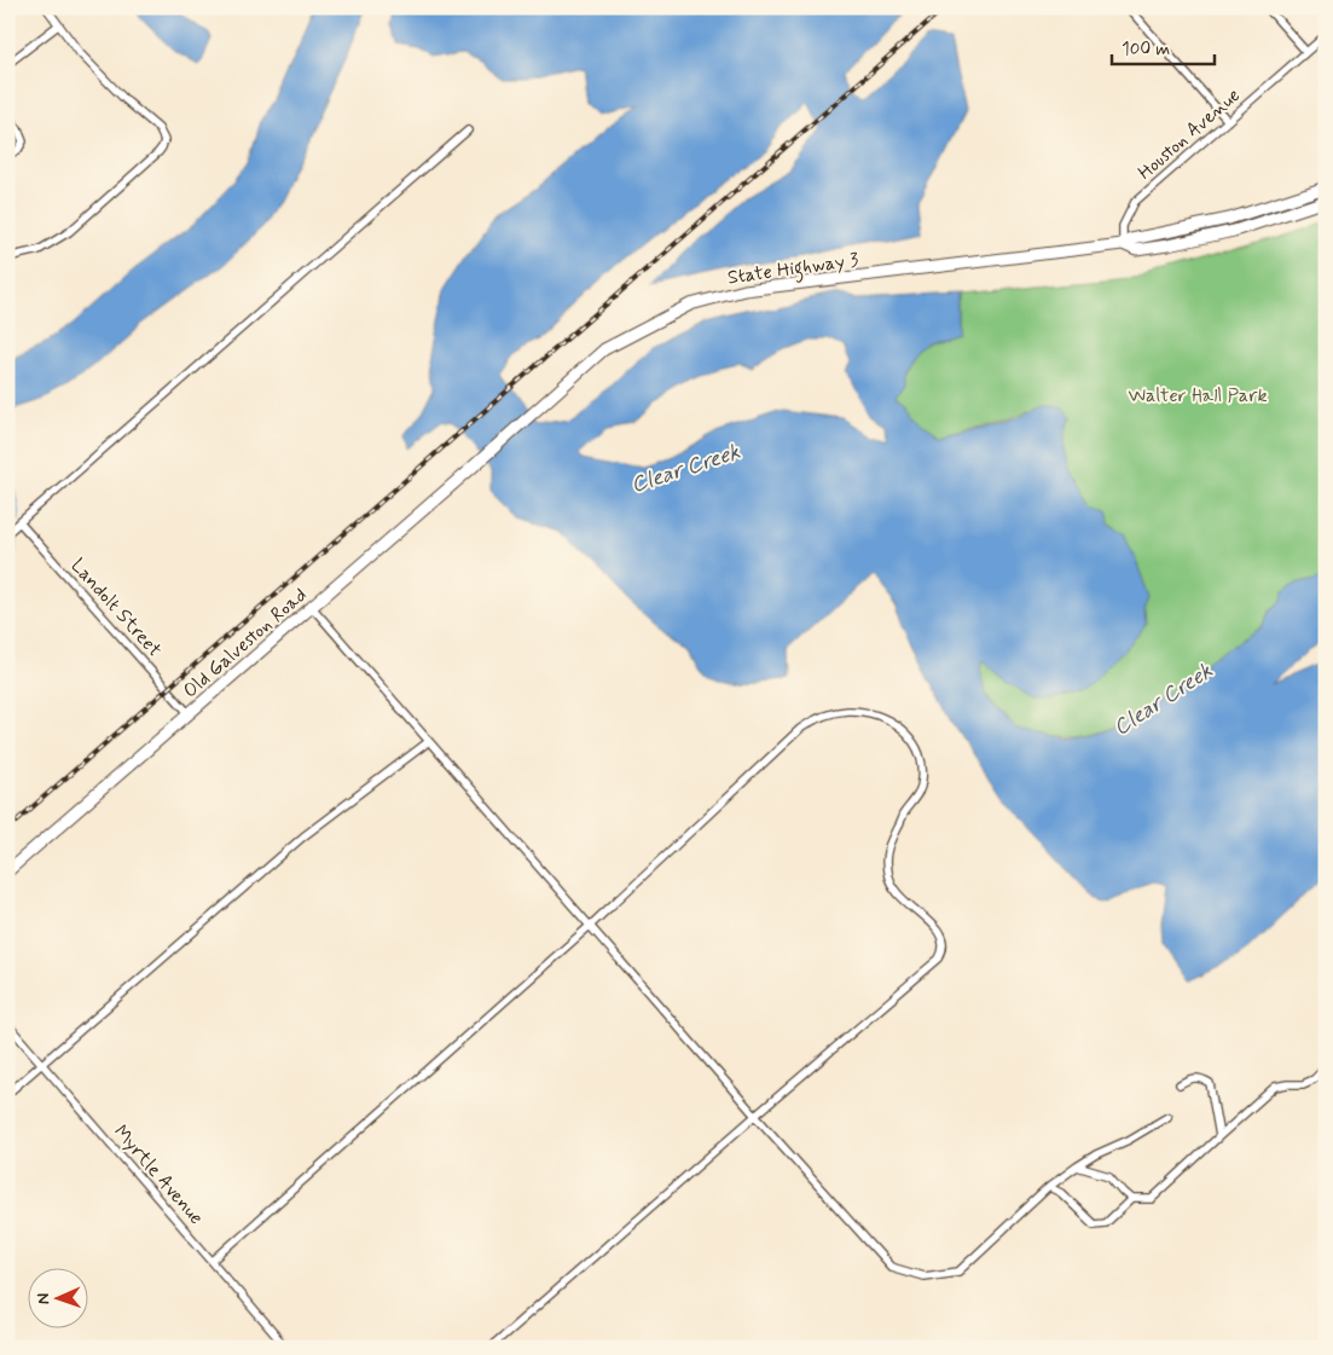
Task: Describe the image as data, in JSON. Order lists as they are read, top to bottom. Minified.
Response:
{"streets":{"main road":["State Highway 3","Old Galveston Road"],"street":["Houston Avenue","Landolt Street","Myrtle Avenue"]},"crossings":[["Houston Avenue","State Highway 3"],["State Highway 3","Old Galveston Road"],["Landolt Street","Old Galveston Road"]],"water":["Clear Creek"],"parks":["Walter Hall Park"],"scale_bar":"100 m","north":"left"}
